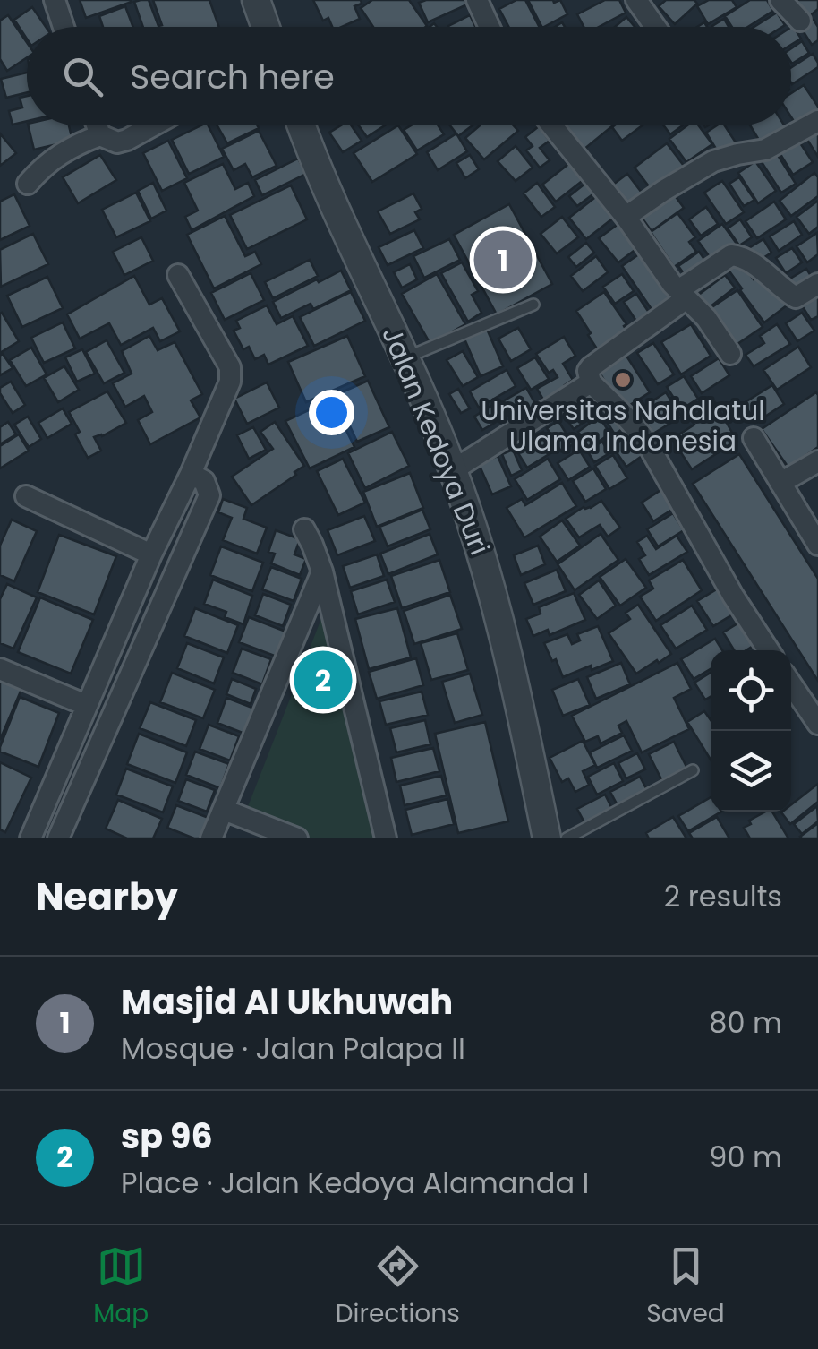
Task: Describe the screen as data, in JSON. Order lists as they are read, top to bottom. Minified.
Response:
{"streets":{"street":["Jalan Kedoya Duri"]},"places":["Universitas Nahdlatul Ulama Indonesia"],"page":{"search":"Search here","pins":["1","2"],"heading":["Nearby","2 results"],"list":[{"mark":"1","name":"Masjid Al Ukhuwah","note":"Mosque · Jalan Palapa II","value":"80 m"},{"mark":"2","name":"sp 96","note":"Place · Jalan Kedoya Alamanda I","value":"90 m"}],"nav":["Map","Directions","Saved"]}}
